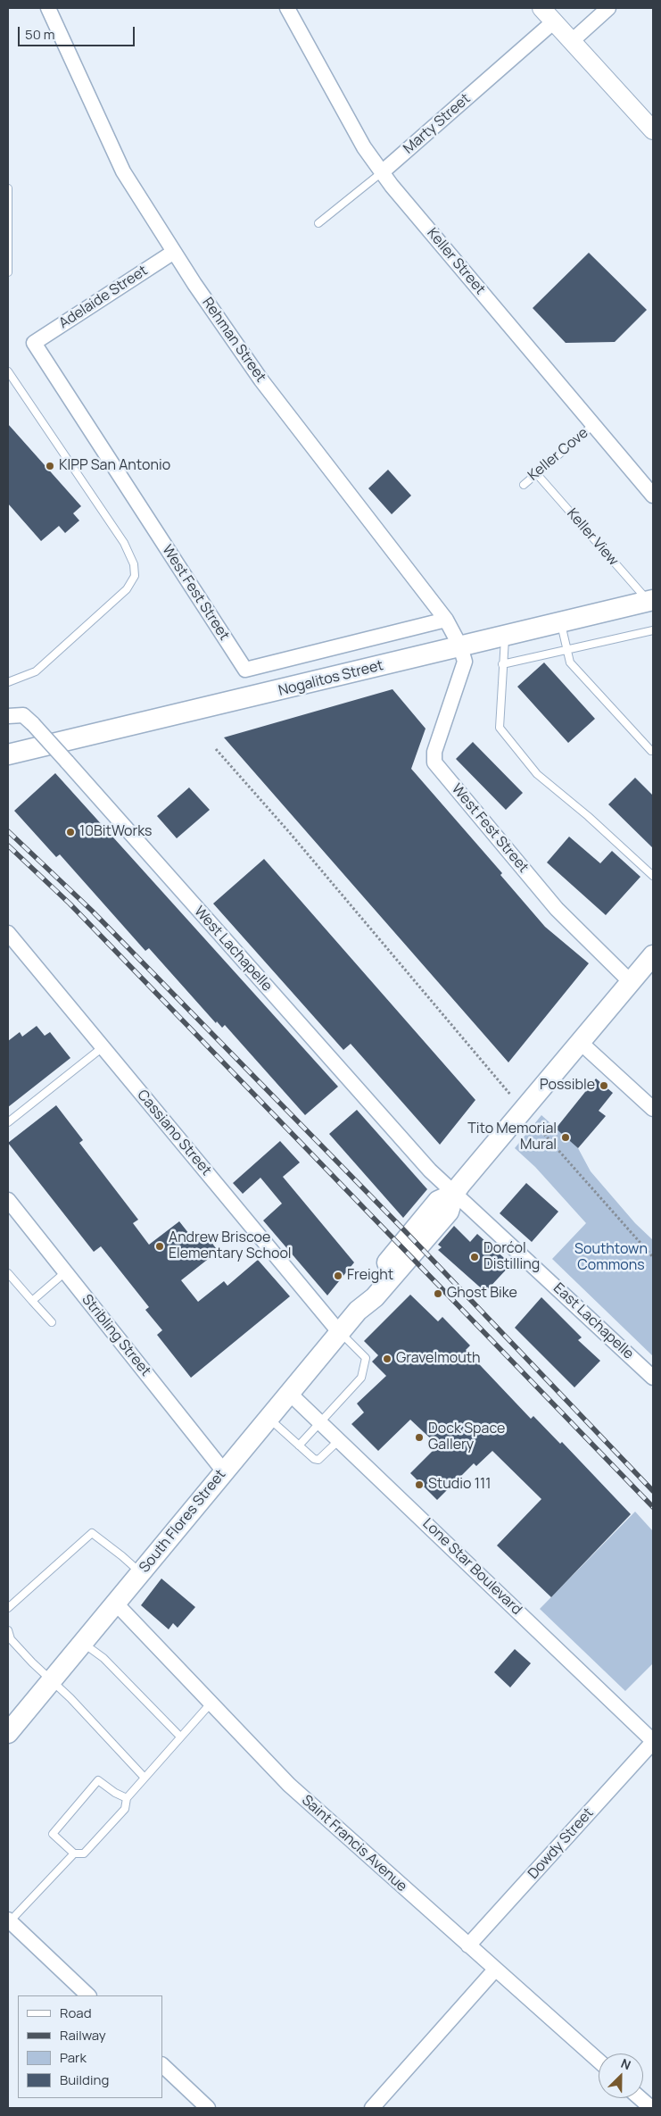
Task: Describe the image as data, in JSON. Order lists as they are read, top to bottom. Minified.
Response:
{"streets":{"main road":["Nogalitos Street","South Flores Street"],"street":["Marty Street","Keller Street","Adelaide Street","Rehman Street","West Fest Street","West Lachapelle","Cassiano Street","East Lachapelle","Stribling Street","Lone Star Boulevard","Saint Francis Avenue","Dowdy Street"],"lane":["Keller Cove","Keller View"]},"crossings":[["Marty Street","Keller Street"],["Keller Street","Keller Cove"],["Adelaide Street","Rehman Street"],["Adelaide Street","West Fest Street"],["Rehman Street","West Fest Street"],["Rehman Street","Nogalitos Street"],["Keller Cove","Keller View"],["Keller View","Nogalitos Street"],["West Fest Street","Nogalitos Street"],["West Fest Street","South Flores Street"],["West Lachapelle","East Lachapelle"],["West Lachapelle","South Flores Street"],["Cassiano Street","South Flores Street"],["East Lachapelle","South Flores Street"],["Stribling Street","South Flores Street"],["South Flores Street","Lone Star Boulevard"],["South Flores Street","Saint Francis Avenue"],["Lone Star Boulevard","Dowdy Street"],["Saint Francis Avenue","Dowdy Street"]],"parks":["Southtown Commons"],"places":["KIPP San Antonio","10BitWorks","Possible","Tito Memorial Mural","Andrew Briscoe Elementary School","Dorćol Distilling","Freight","Ghost Bike","Gravelmouth","Dock Space Gallery","Studio 111"],"legend":["Road","Railway","Park","Building"],"scale_bar":"50 m","north":"top right"}
